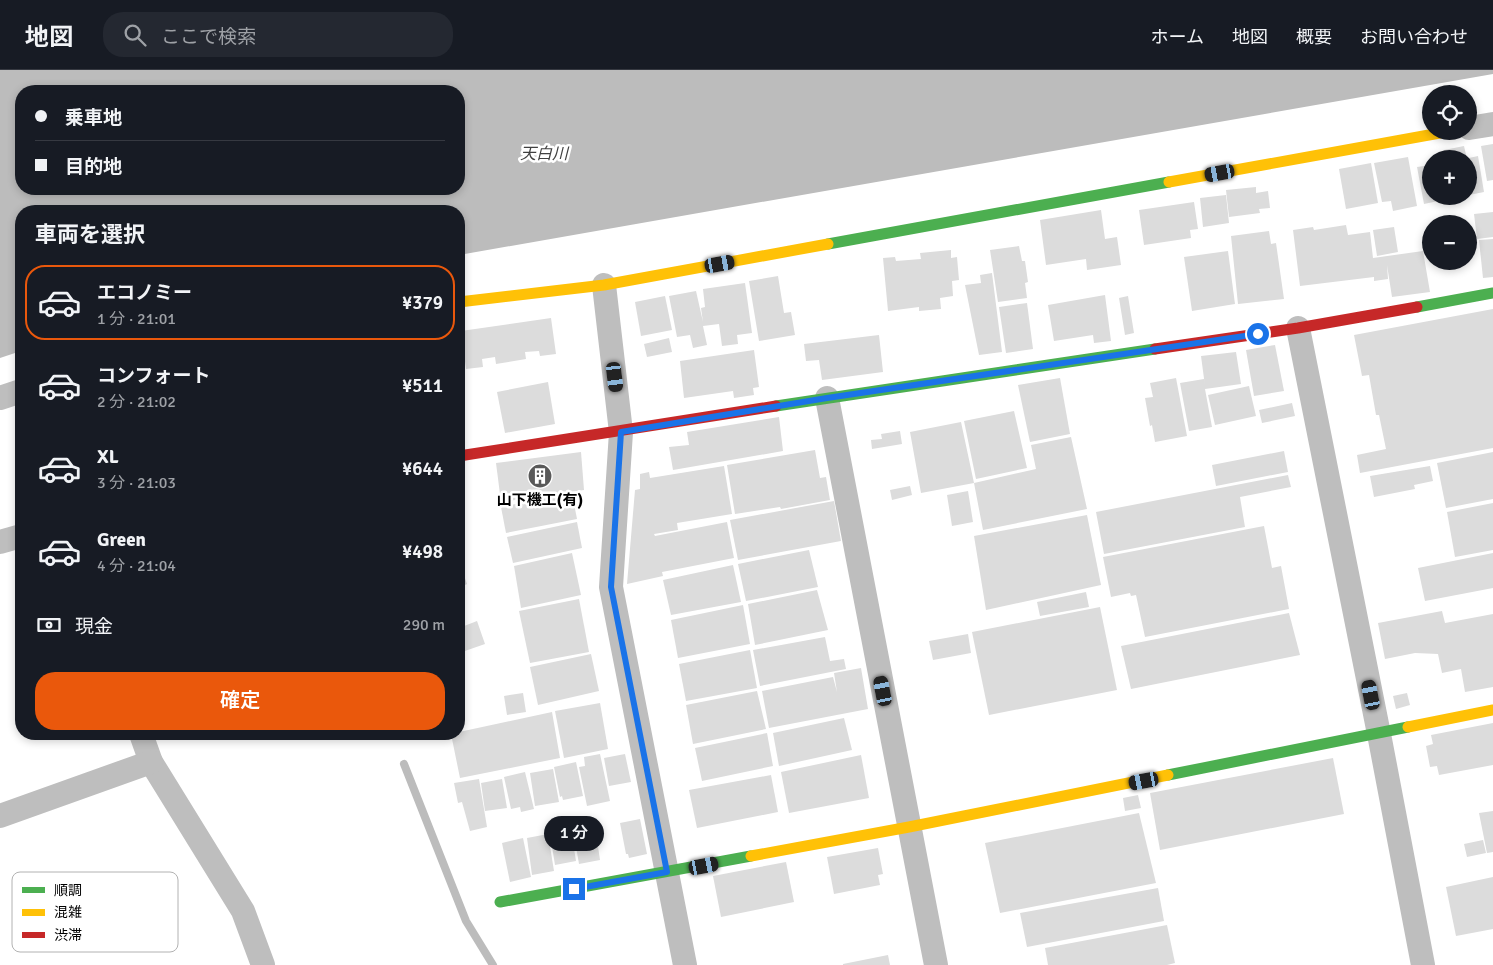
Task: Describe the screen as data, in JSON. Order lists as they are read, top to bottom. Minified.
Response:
{"water":["天白川"],"places":{"building":["山下機工(有)"]},"legend":["順調","混雑","渋滞"],"page":{"header":"地図","search":"ここで検索","nav":["ホーム","地図","概要","お問い合わせ"],"map_buttons":["+","−"],"banner":["乗車地","目的地"],"heading":"車両を選択","list":[{"name":"エコノミー","note":"1 分 · 21:01","value":"¥379"},{"name":"コンフォート","note":"2 分 · 21:02","value":"¥511"},{"name":"XL","note":"3 分 · 21:03","value":"¥644"},{"name":"Green","note":"4 分 · 21:04","value":"¥498"}],"pay":["現金","290 m"],"buttons":"確定","bubble":"1 分"}}
